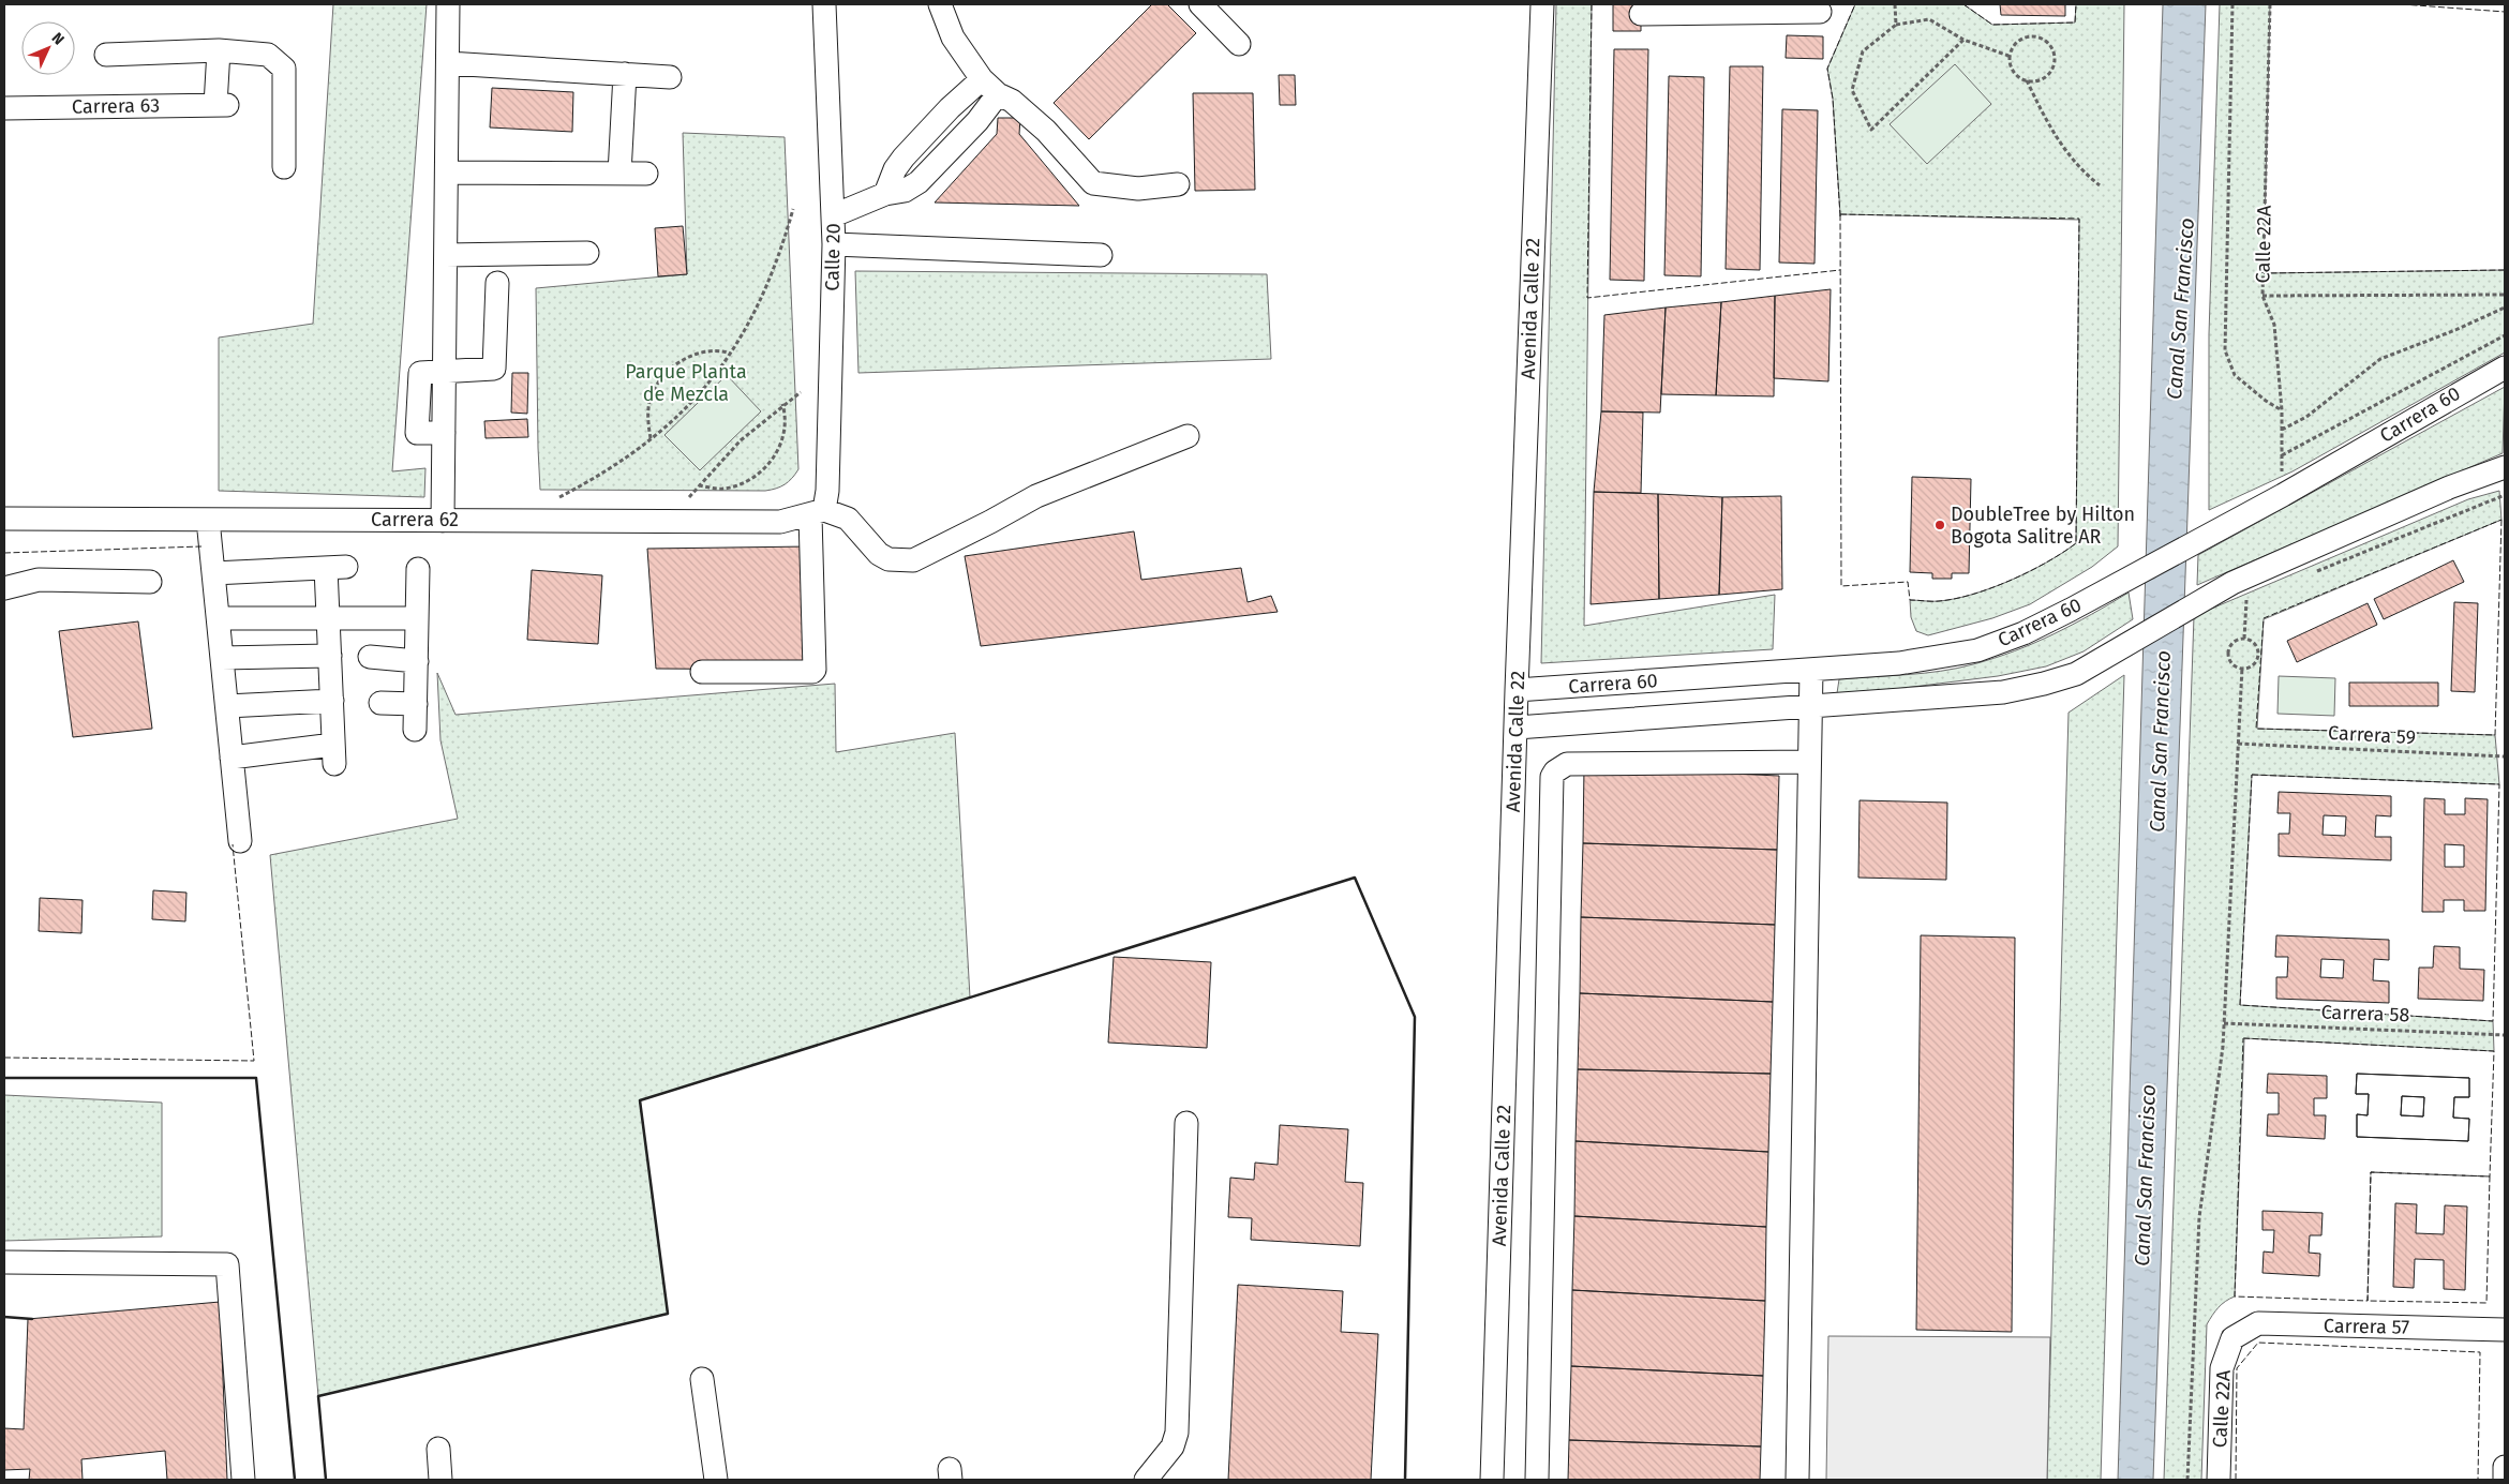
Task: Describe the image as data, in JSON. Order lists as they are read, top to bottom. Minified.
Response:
{"streets":{"street":["Carrera 63","Calle 22A","Calle 20","Avenida Calle 22","Carrera 60","Carrera 62","Carrera 57"],"path":["Carrera 59","Carrera 58"]},"crossings":[["Calle 22A","Carrera 57"],["Calle 20","Carrera 62"],["Avenida Calle 22","Carrera 60"]],"water":["Canal San Francisco"],"parks":["Parque Planta de Mezcla"],"places":["DoubleTree by Hilton Bogota Salitre AR"],"north":"top right"}
